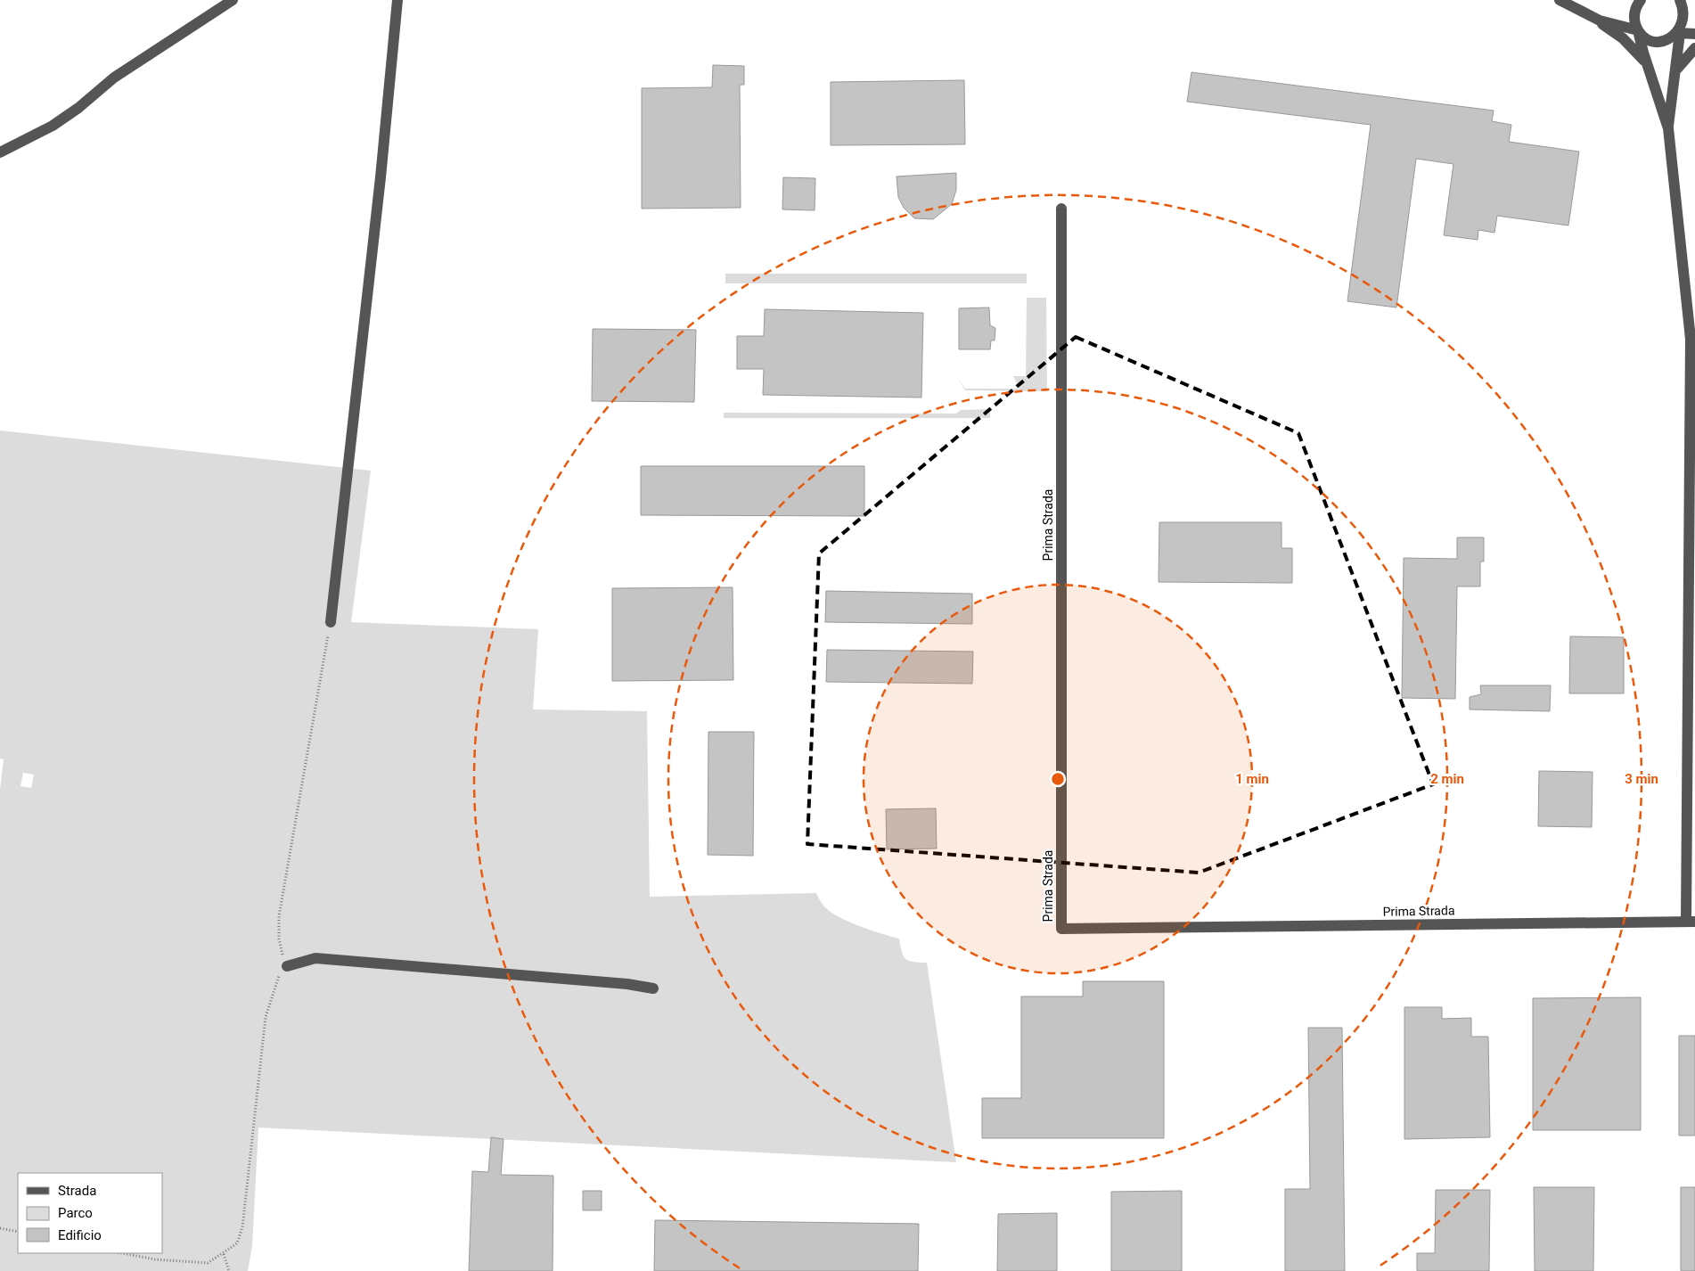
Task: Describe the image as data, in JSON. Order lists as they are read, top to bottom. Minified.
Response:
{"streets":{"street":["Prima Strada"]},"legend":["Strada","Parco","Edificio"],"rings":["1 min","2 min","3 min"]}
